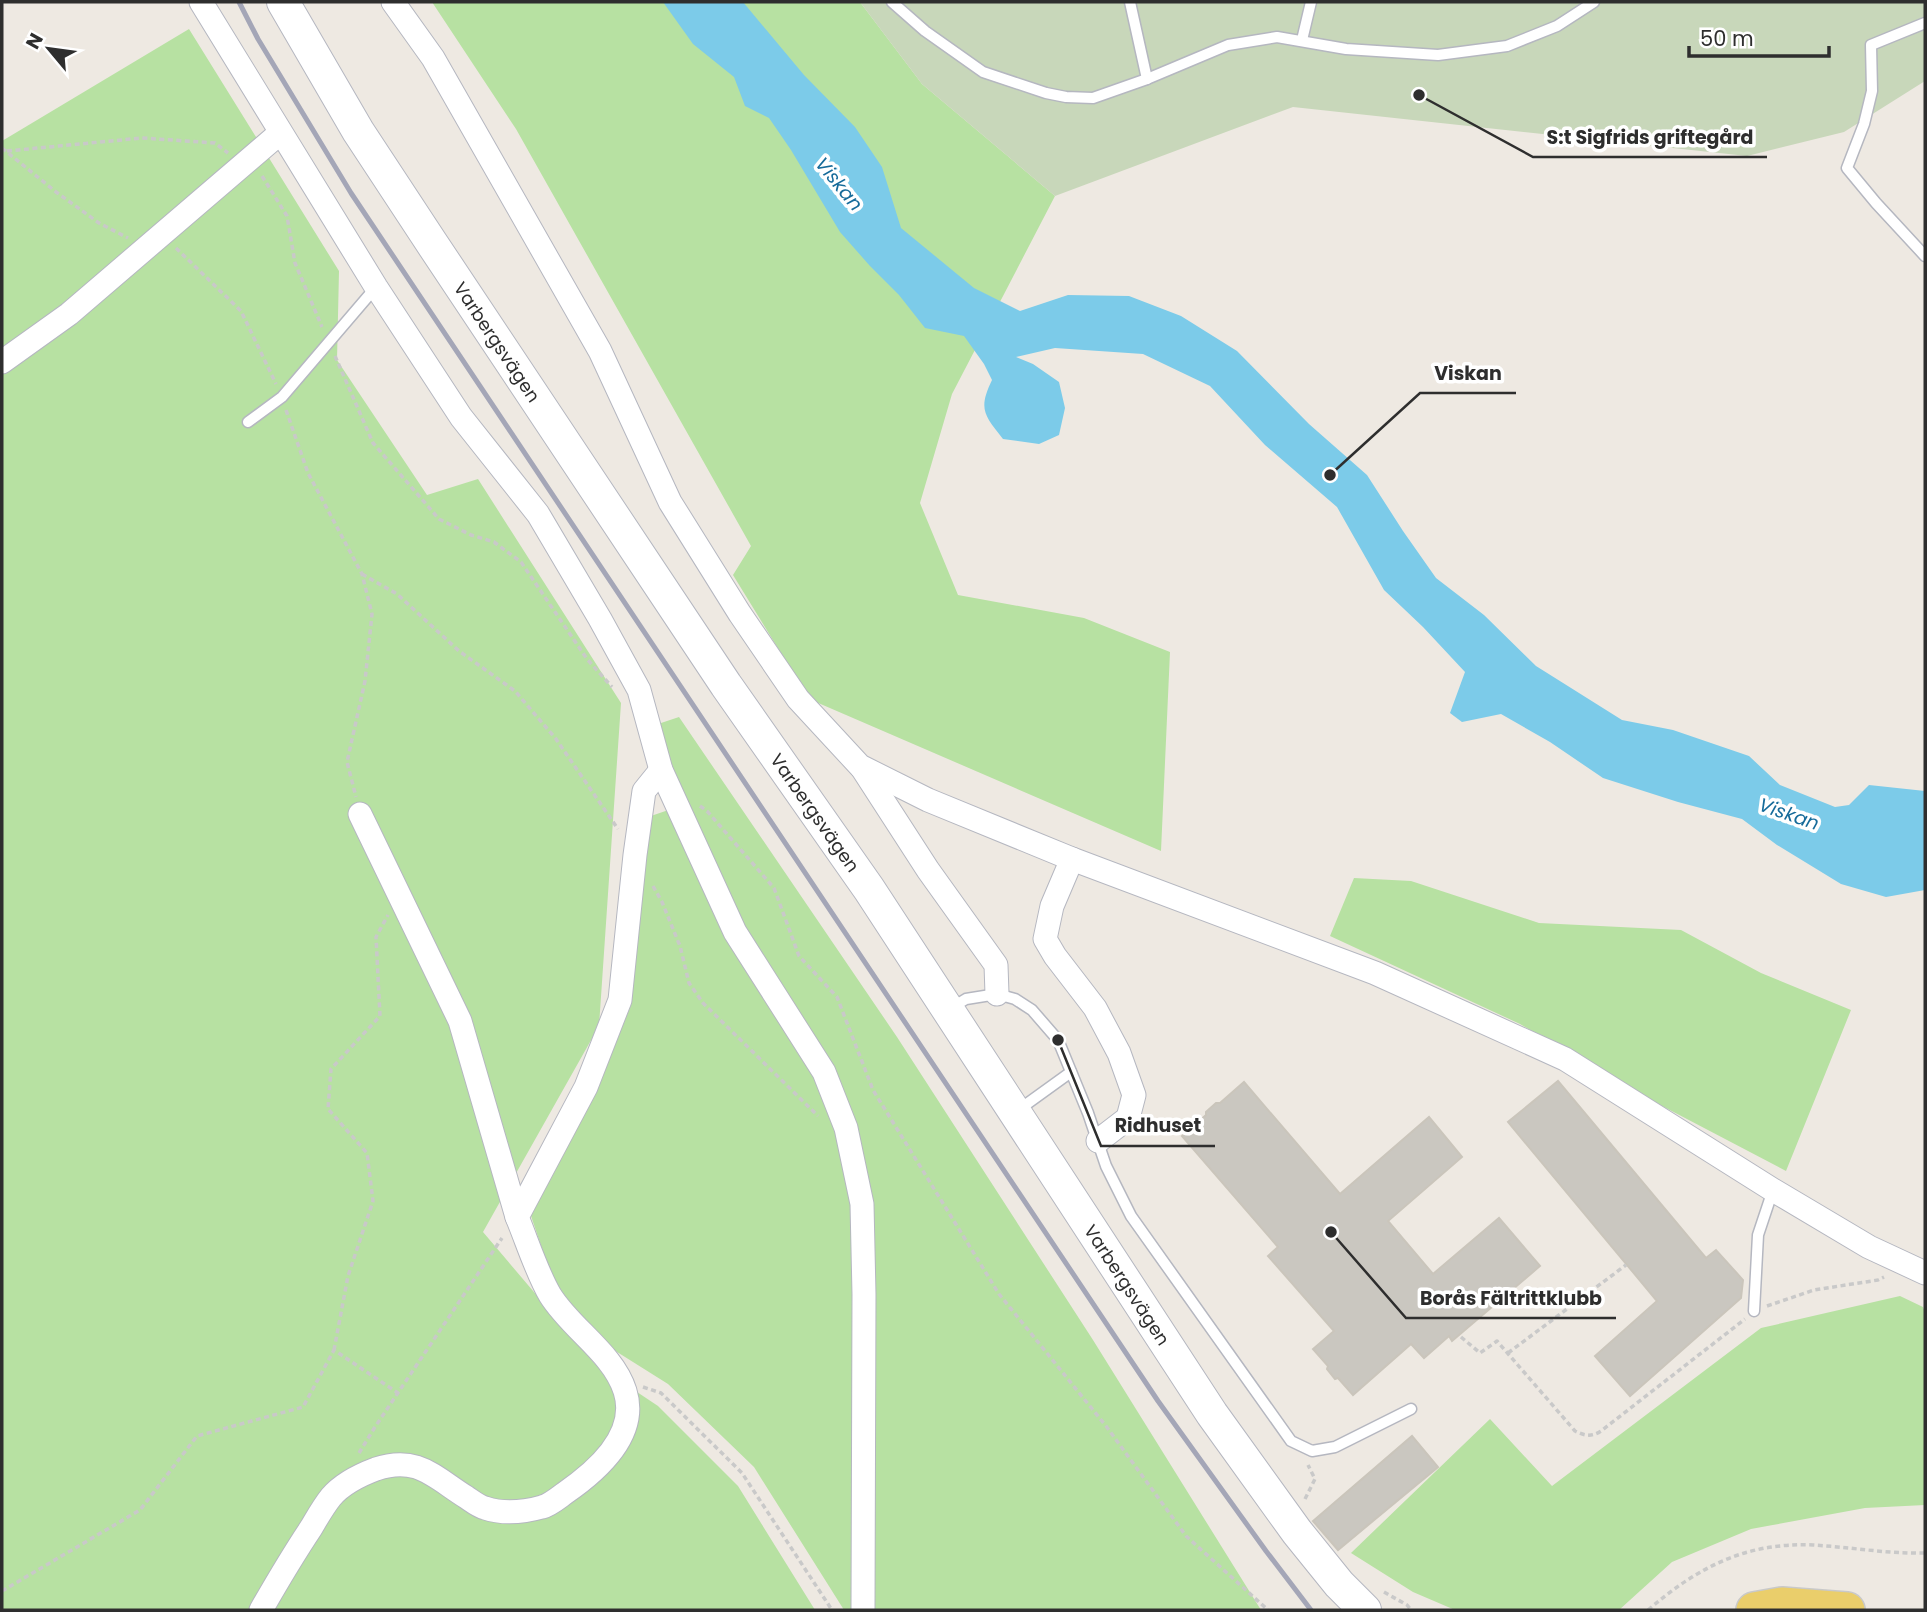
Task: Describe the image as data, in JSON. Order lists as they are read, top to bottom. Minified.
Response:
{"streets":{"main road":["Varbergsvägen"]},"water":["Viskan"],"places":["S:t Sigfrids griftegård","Viskan","Ridhuset","Borås Fältrittklubb"],"scale_bar":"50 m","north":"top left"}
